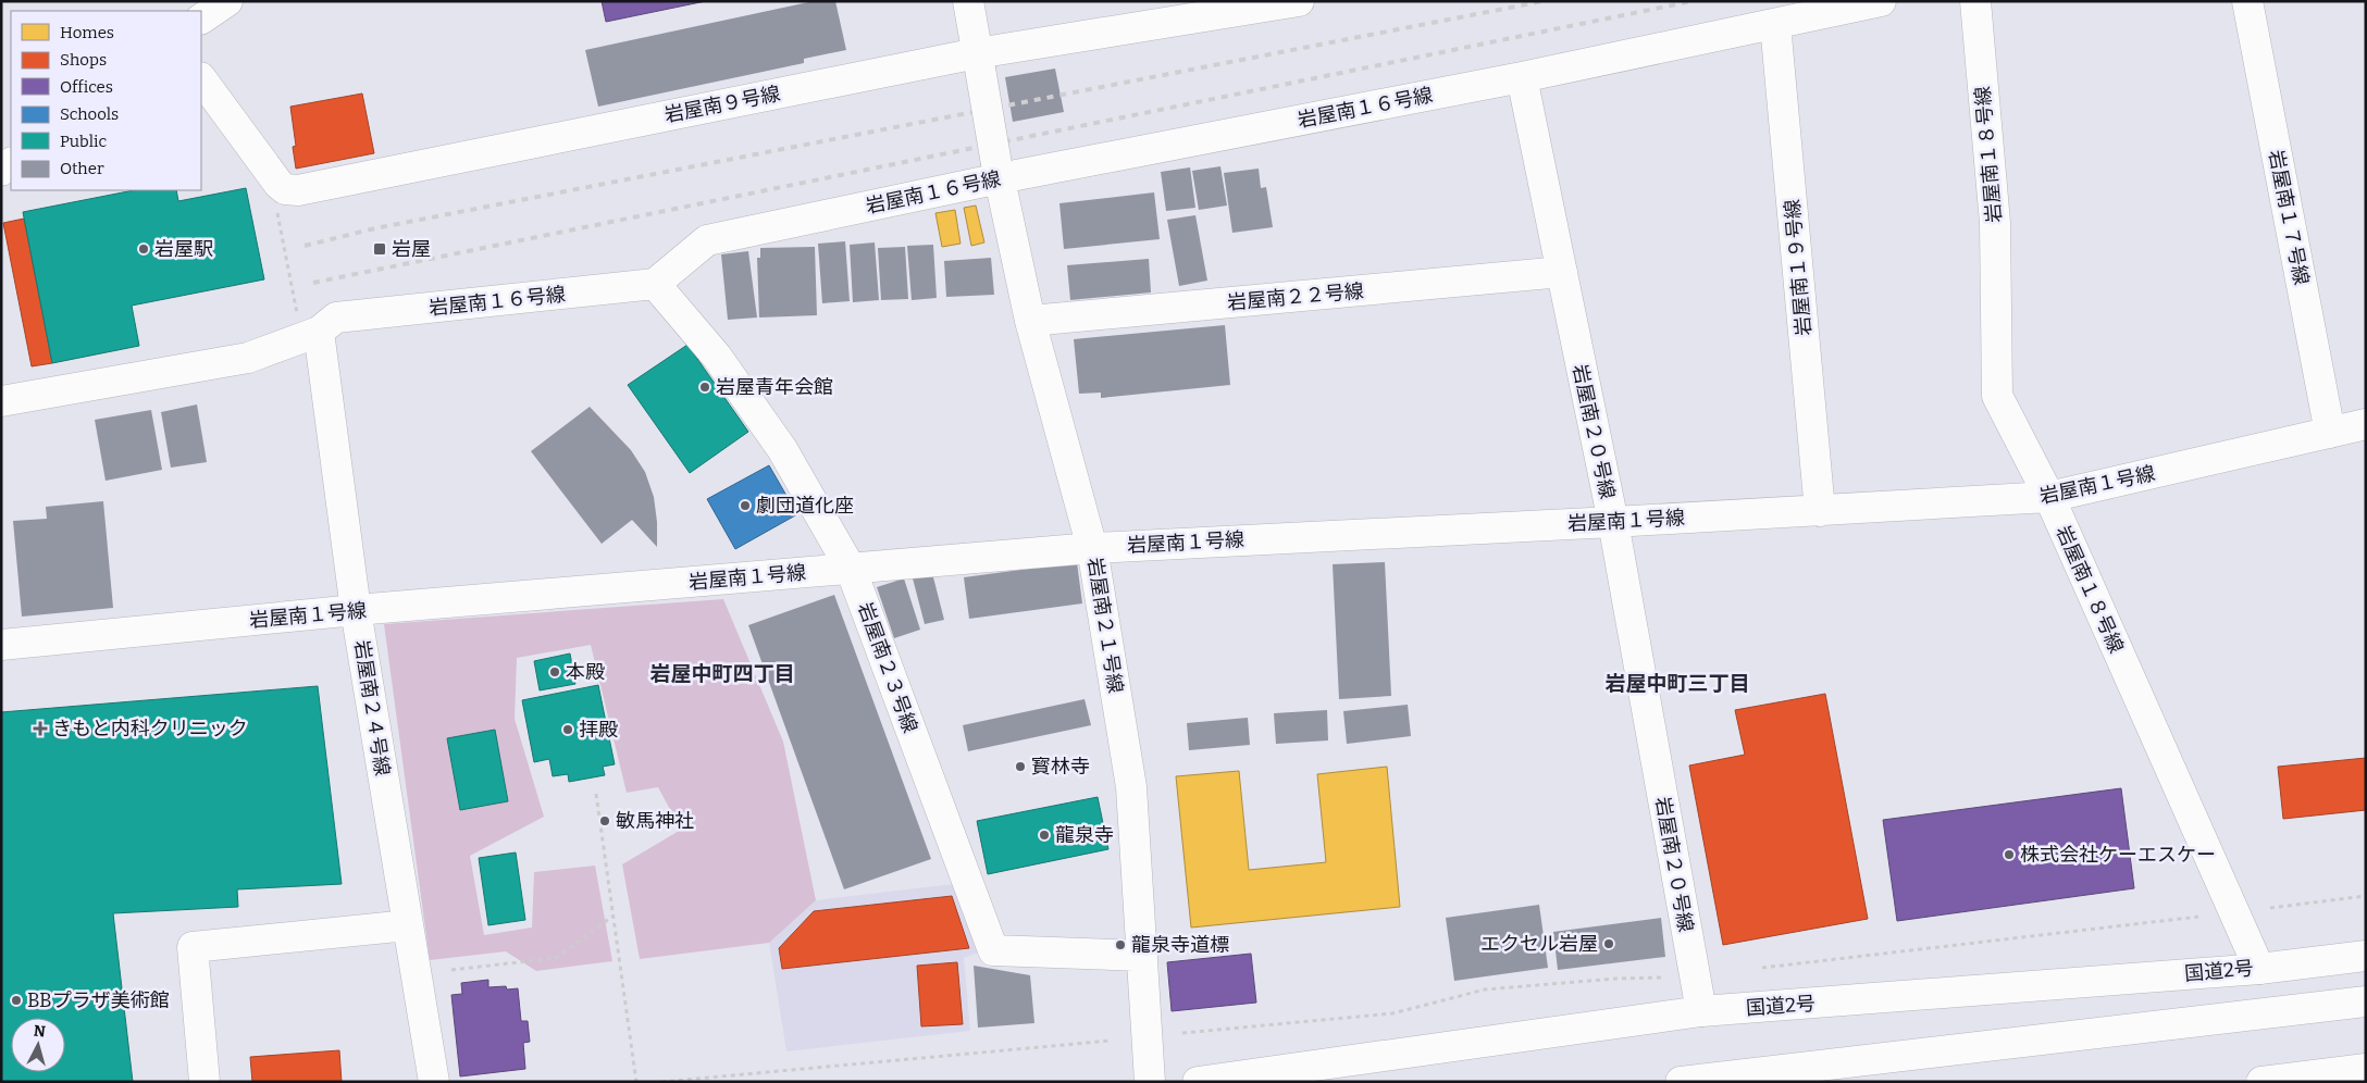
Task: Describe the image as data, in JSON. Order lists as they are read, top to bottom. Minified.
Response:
{"streets":{"main road":["岩屋南９号線","岩屋南１６号線","岩屋南１８号線","岩屋南１７号線","岩屋南１９号線","岩屋南２２号線","岩屋南２０号線","岩屋南１号線","岩屋南２１号線","岩屋南２３号線","岩屋南２４号線","国道2号"]},"crossings":[["岩屋南９号線","岩屋南２１号線"],["岩屋南１６号線","岩屋南１９号線"],["岩屋南１６号線","岩屋南２０号線"],["岩屋南１６号線","岩屋南２１号線"],["岩屋南１６号線","岩屋南２３号線"],["岩屋南１６号線","岩屋南２４号線"],["岩屋南１８号線","岩屋南１号線"],["岩屋南１８号線","国道2号"],["岩屋南１７号線","岩屋南１号線"],["岩屋南１９号線","岩屋南１号線"],["岩屋南２２号線","岩屋南２０号線"],["岩屋南２２号線","岩屋南２１号線"],["岩屋南２０号線","岩屋南１号線"],["岩屋南２０号線","国道2号"],["岩屋南１号線","岩屋南２１号線"],["岩屋南１号線","岩屋南２３号線"],["岩屋南１号線","岩屋南２４号線"],["岩屋南２１号線","岩屋南２３号線"]],"districts":["岩屋中町四丁目","岩屋中町三丁目"],"places":{"other":["岩屋駅","岩屋青年会館","劇団道化座","本殿","拝殿","寳林寺","敏馬神社","龍泉寺","株式会社ケーエスケー","エクセル岩屋","龍泉寺道標","BBプラザ美術館"],"transit":["岩屋"],"health":["きもと内科クリニック"]},"legend":["Homes","Shops","Offices","Schools","Public","Other"],"north":"top"}
